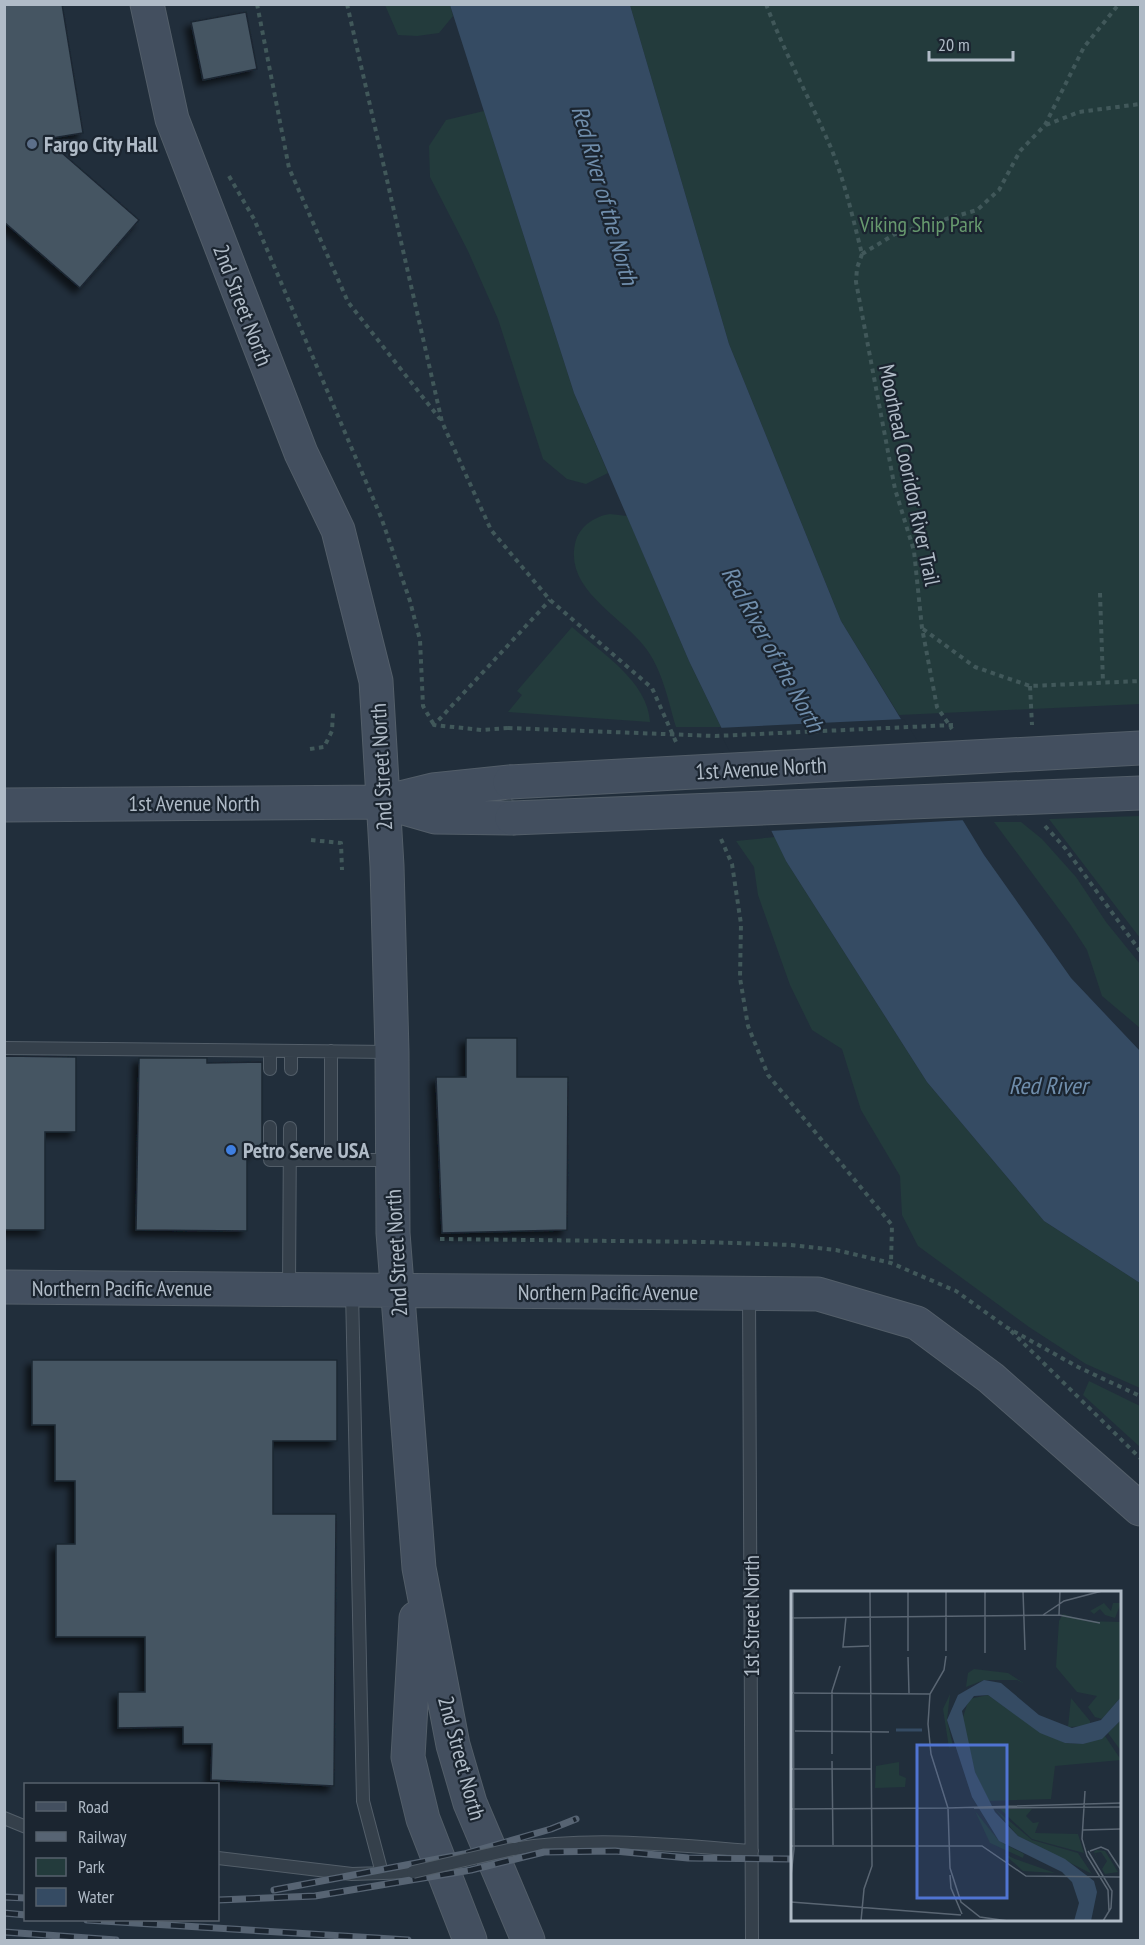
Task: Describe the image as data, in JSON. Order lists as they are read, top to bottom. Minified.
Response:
{"streets":{"main road":["2nd Street North","1st Avenue North","Northern Pacific Avenue"],"lane":["1st Street North"],"path":["Moorhead Cooridor River Trail"]},"crossings":[["2nd Street North","1st Avenue North"],["2nd Street North","Northern Pacific Avenue"],["Northern Pacific Avenue","1st Street North"]],"water":["Red River of the North","Red River"],"parks":["Viking Ship Park"],"places":["Fargo City Hall","Petro Serve USA"],"legend":["Road","Railway","Park","Water"],"scale_bar":"20 m"}
